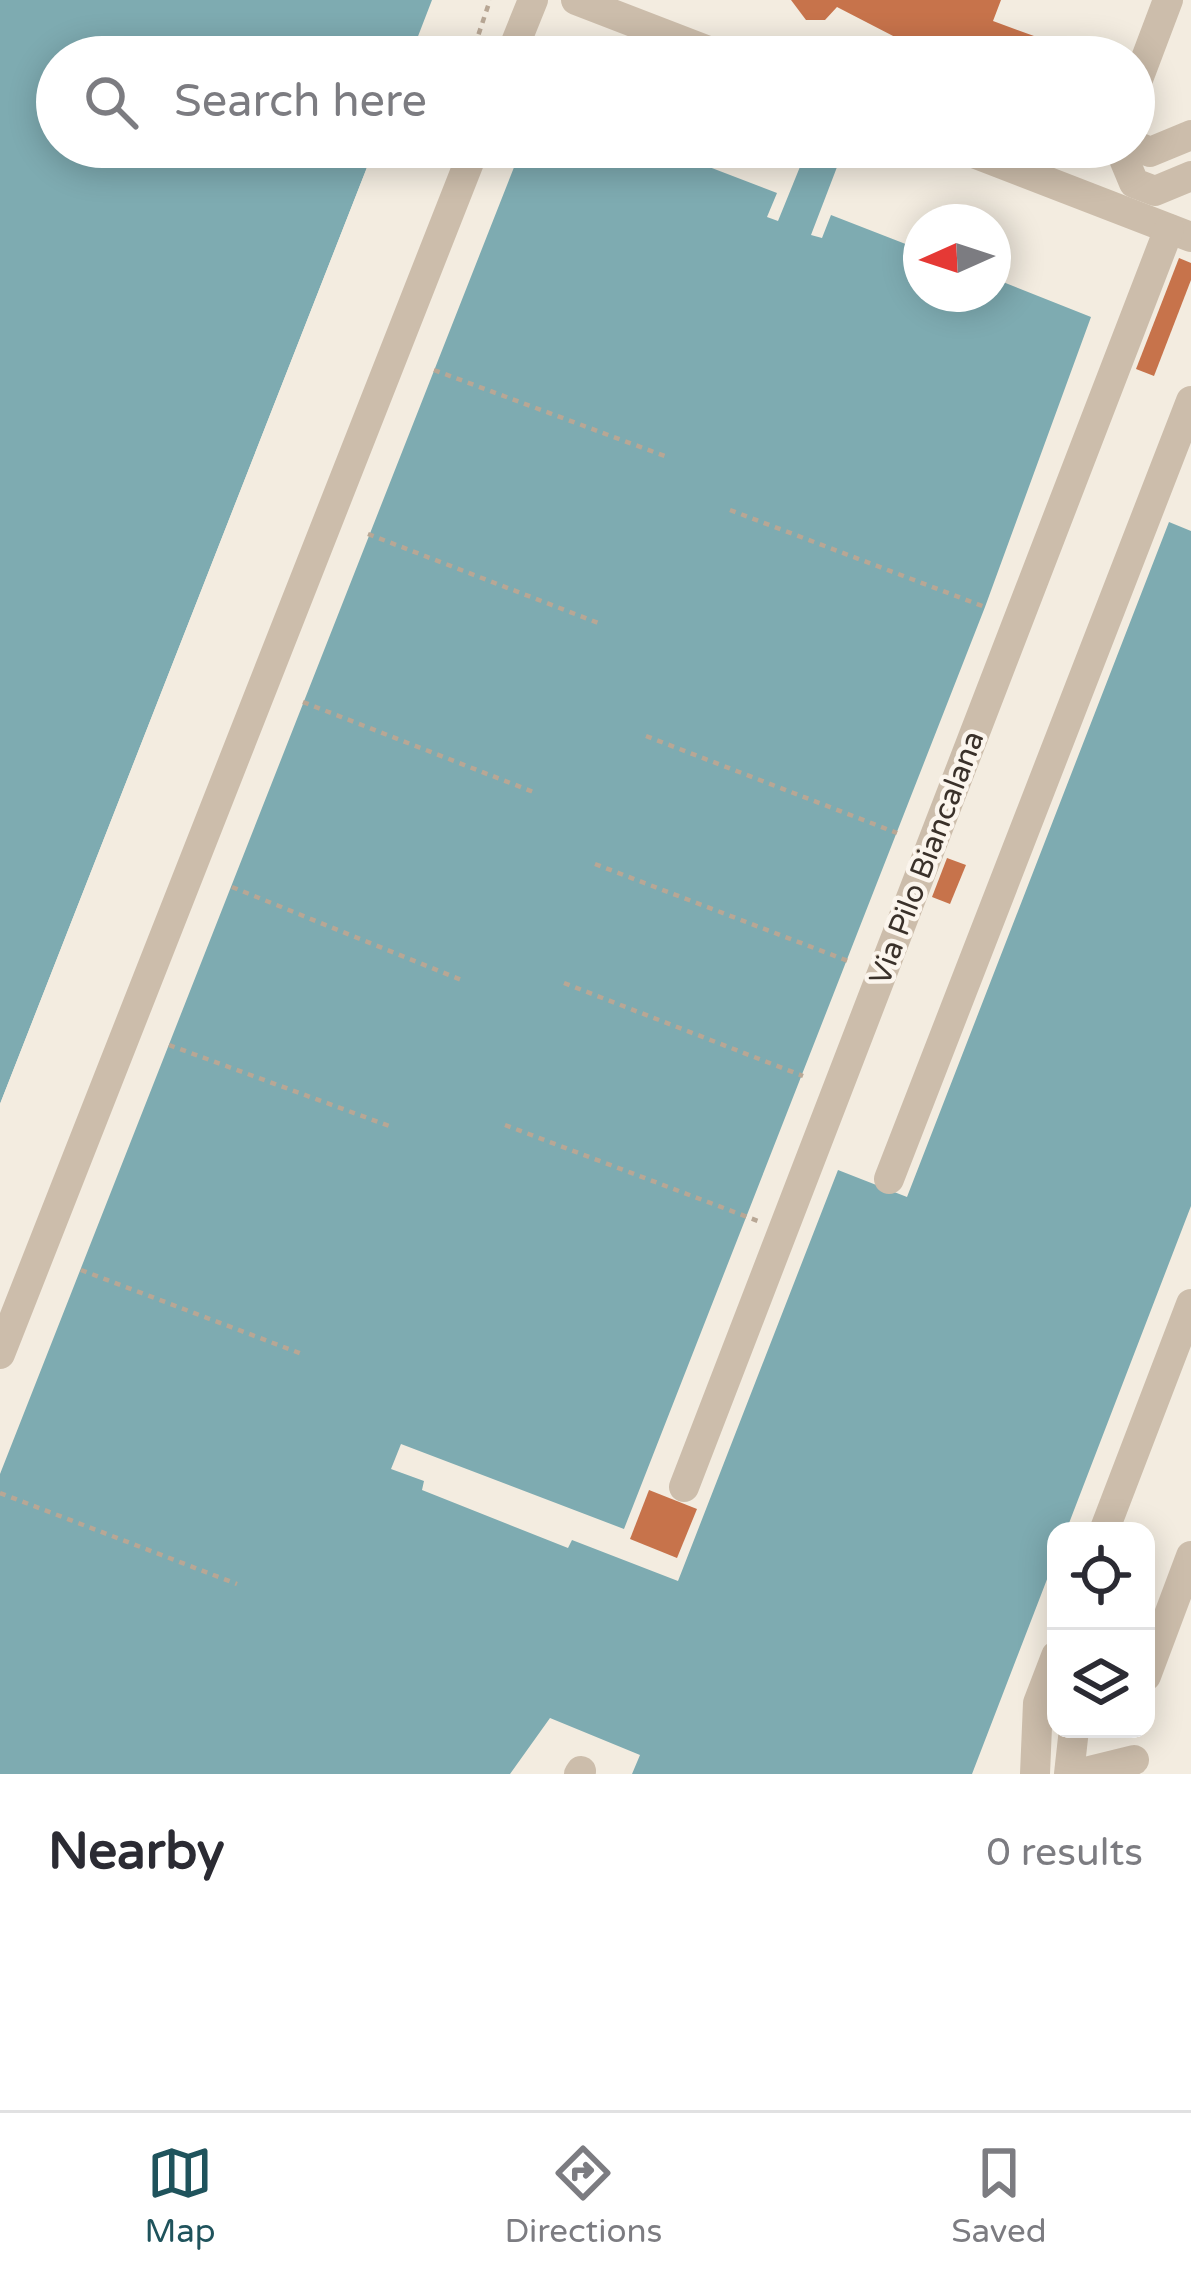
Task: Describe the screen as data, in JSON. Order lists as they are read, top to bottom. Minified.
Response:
{"streets":{"street":["Via Pilo Biancalana"]},"north":"left","page":{"search":"Search here","heading":["Nearby","0 results"],"nav":["Map","Directions","Saved"]}}
